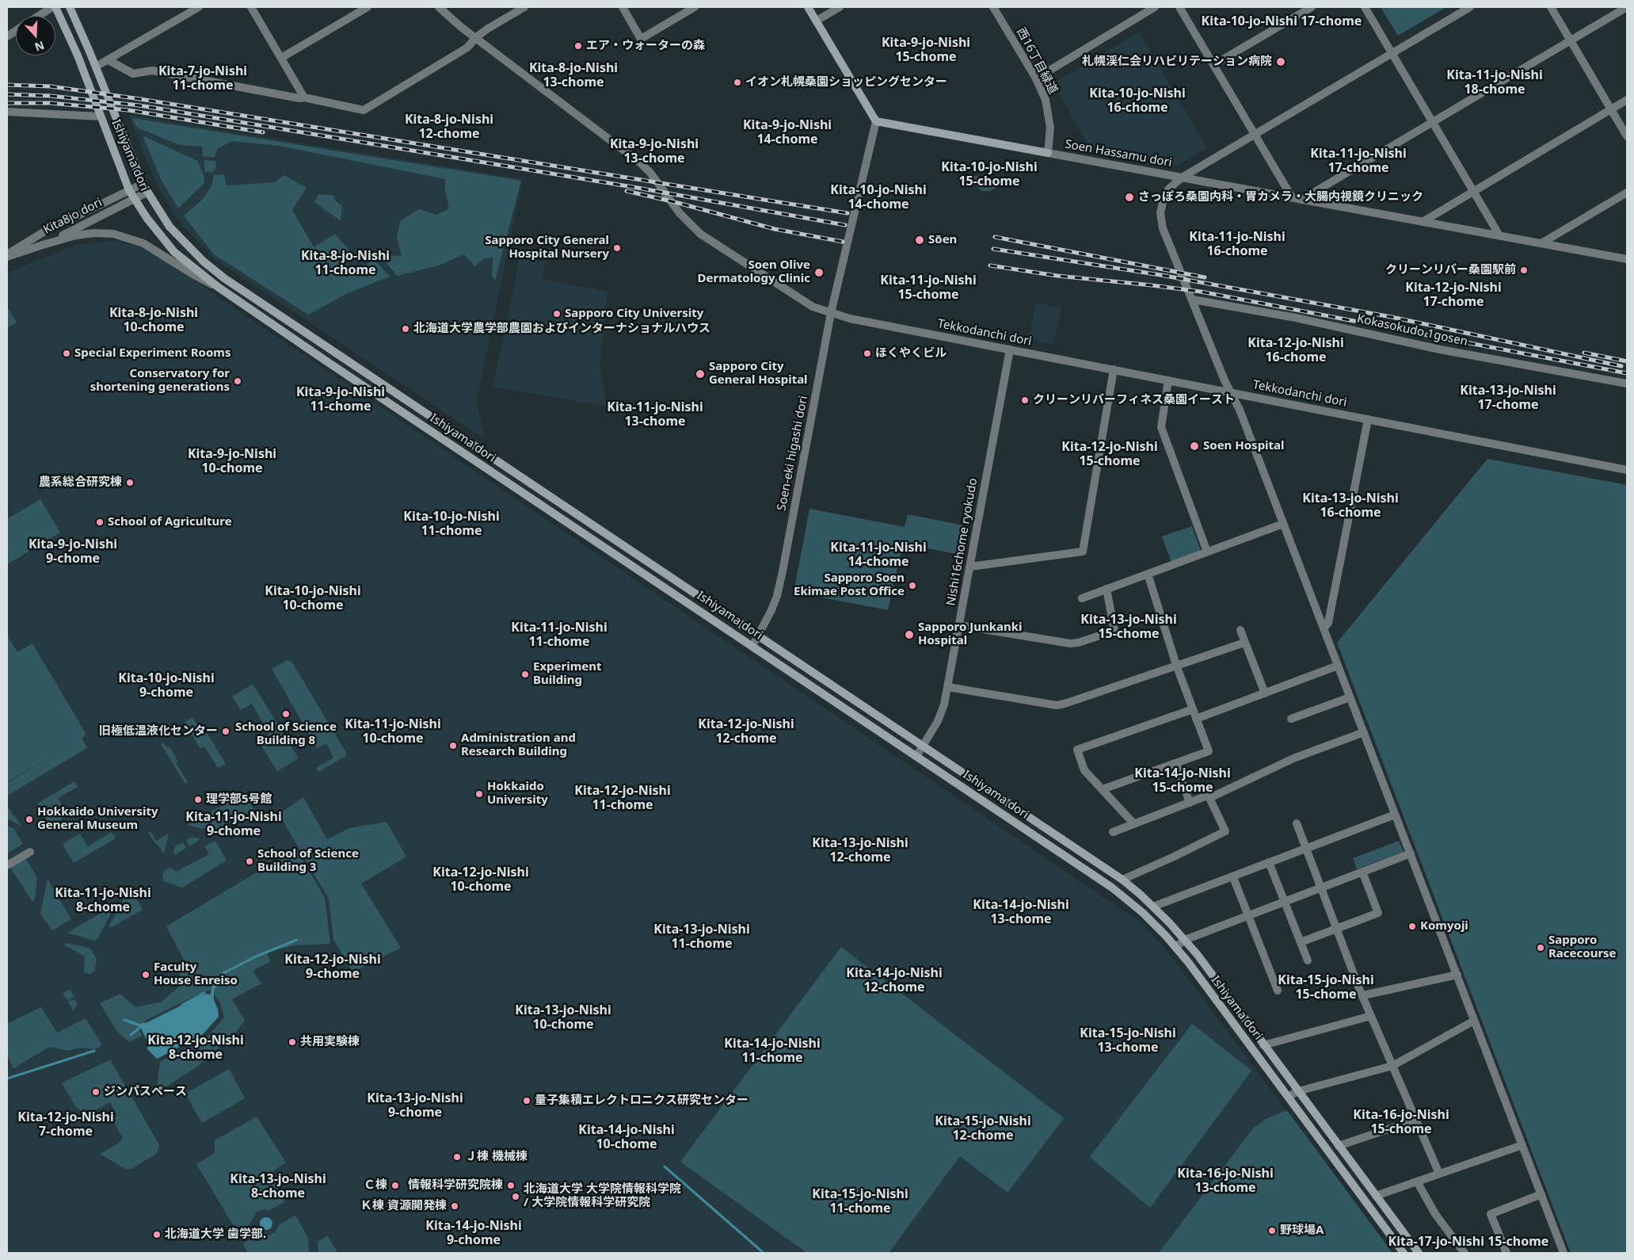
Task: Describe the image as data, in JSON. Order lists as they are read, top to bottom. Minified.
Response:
{"streets":{"main road":["Soen Hassamu dori","Ishiyama dori"],"street":["西16丁目緑道","Kita8jo dori","Kokasokudo 1gosen","Tekkodanchi dori","Soen-eki higashi dori","Nishi16chome ryokudo"]},"crossings":[["西16丁目緑道","Soen Hassamu dori"],["Soen Hassamu dori","Soen-eki higashi dori"],["Ishiyama dori","Kita8jo dori"],["Ishiyama dori","Soen-eki higashi dori"],["Ishiyama dori","Nishi16chome ryokudo"],["Tekkodanchi dori","Soen-eki higashi dori"],["Tekkodanchi dori","Nishi16chome ryokudo"]],"districts":["Kita-10-jo-Nishi 17-chome","Kita-9-jo-Nishi 15-chome","Kita-8-jo-Nishi 13-chome","Kita-7-jo-Nishi 11-chome","Kita-11-jo-Nishi 18-chome","Kita-10-jo-Nishi 16-chome","Kita-8-jo-Nishi 12-chome","Kita-9-jo-Nishi 14-chome","Kita-9-jo-Nishi 13-chome","Kita-11-jo-Nishi 17-chome","Kita-10-jo-Nishi 15-chome","Kita-10-jo-Nishi 14-chome","Kita-11-jo-Nishi 16-chome","Kita-8-jo-Nishi 11-chome","Kita-11-jo-Nishi 15-chome","Kita-12-jo-Nishi 17-chome","Kita-8-jo-Nishi 10-chome","Kita-12-jo-Nishi 16-chome","Kita-13-jo-Nishi 17-chome","Kita-9-jo-Nishi 11-chome","Kita-11-jo-Nishi 13-chome","Kita-12-jo-Nishi 15-chome","Kita-9-jo-Nishi 10-chome","Kita-13-jo-Nishi 16-chome","Kita-10-jo-Nishi 11-chome","Kita-9-jo-Nishi 9-chome","Kita-11-jo-Nishi 14-chome","Kita-10-jo-Nishi 10-chome","Kita-13-jo-Nishi 15-chome","Kita-11-jo-Nishi 11-chome","Kita-10-jo-Nishi 9-chome","Kita-11-jo-Nishi 10-chome","Kita-12-jo-Nishi 12-chome","Kita-14-jo-Nishi 15-chome","Kita-12-jo-Nishi 11-chome","Kita-11-jo-Nishi 9-chome","Kita-13-jo-Nishi 12-chome","Kita-12-jo-Nishi 10-chome","Kita-11-jo-Nishi 8-chome","Kita-14-jo-Nishi 13-chome","Kita-13-jo-Nishi 11-chome","Kita-12-jo-Nishi 9-chome","Kita-14-jo-Nishi 12-chome","Kita-15-jo-Nishi 15-chome","Kita-13-jo-Nishi 10-chome","Kita-15-jo-Nishi 13-chome","Kita-12-jo-Nishi 8-chome","Kita-14-jo-Nishi 11-chome","Kita-13-jo-Nishi 9-chome","Kita-16-jo-Nishi 15-chome","Kita-12-jo-Nishi 7-chome","Kita-15-jo-Nishi 12-chome","Kita-14-jo-Nishi 10-chome","Kita-16-jo-Nishi 13-chome","Kita-13-jo-Nishi 8-chome","Kita-15-jo-Nishi 11-chome","Kita-14-jo-Nishi 9-chome","Kita-17-jo-Nishi 15-chome"],"places":["エア・ウォーターの森","札幌渓仁会リハビリテーション病院","イオン札幌桑園ショッピングセンター","さっぽろ桑園内科・胃カメラ・大腸内視鏡クリニック","Sōen","Sapporo City General Hospital Nursery","クリーンリバー桑園駅前","Soen Olive Dermatology Clinic","Sapporo City University","北海道大学農学部農園およびインターナショナルハウス","Special Experiment Rooms","ほくやくビル","Sapporo City General Hospital","Conservatory for shortening generations","クリーンリバーフィネス桑園イースト","Soen Hospital","農系総合研究棟","School of Agriculture","Sapporo Soen Ekimae Post Office","Sapporo Junkanki Hospital","Experiment Building","School of Science Building 8","旧極低温液化センター","Administration and Research Building","Hokkaido University","理学部5号館","Hokkaido University General Museum","School of Science Building 3","Komyoji","Sapporo Racecourse","Faculty House Enreiso","共用実験棟","ジンパスペース","量子集積エレクトロニクス研究センター","Ｊ棟 機械棟","Ｃ棟","情報科学研究院棟","北海道大学 大学院情報科学院 / 大学院情報科学研究院","Ｋ棟 資源開発棟","野球場A","北海道大学 歯学部."],"north":"bottom"}
